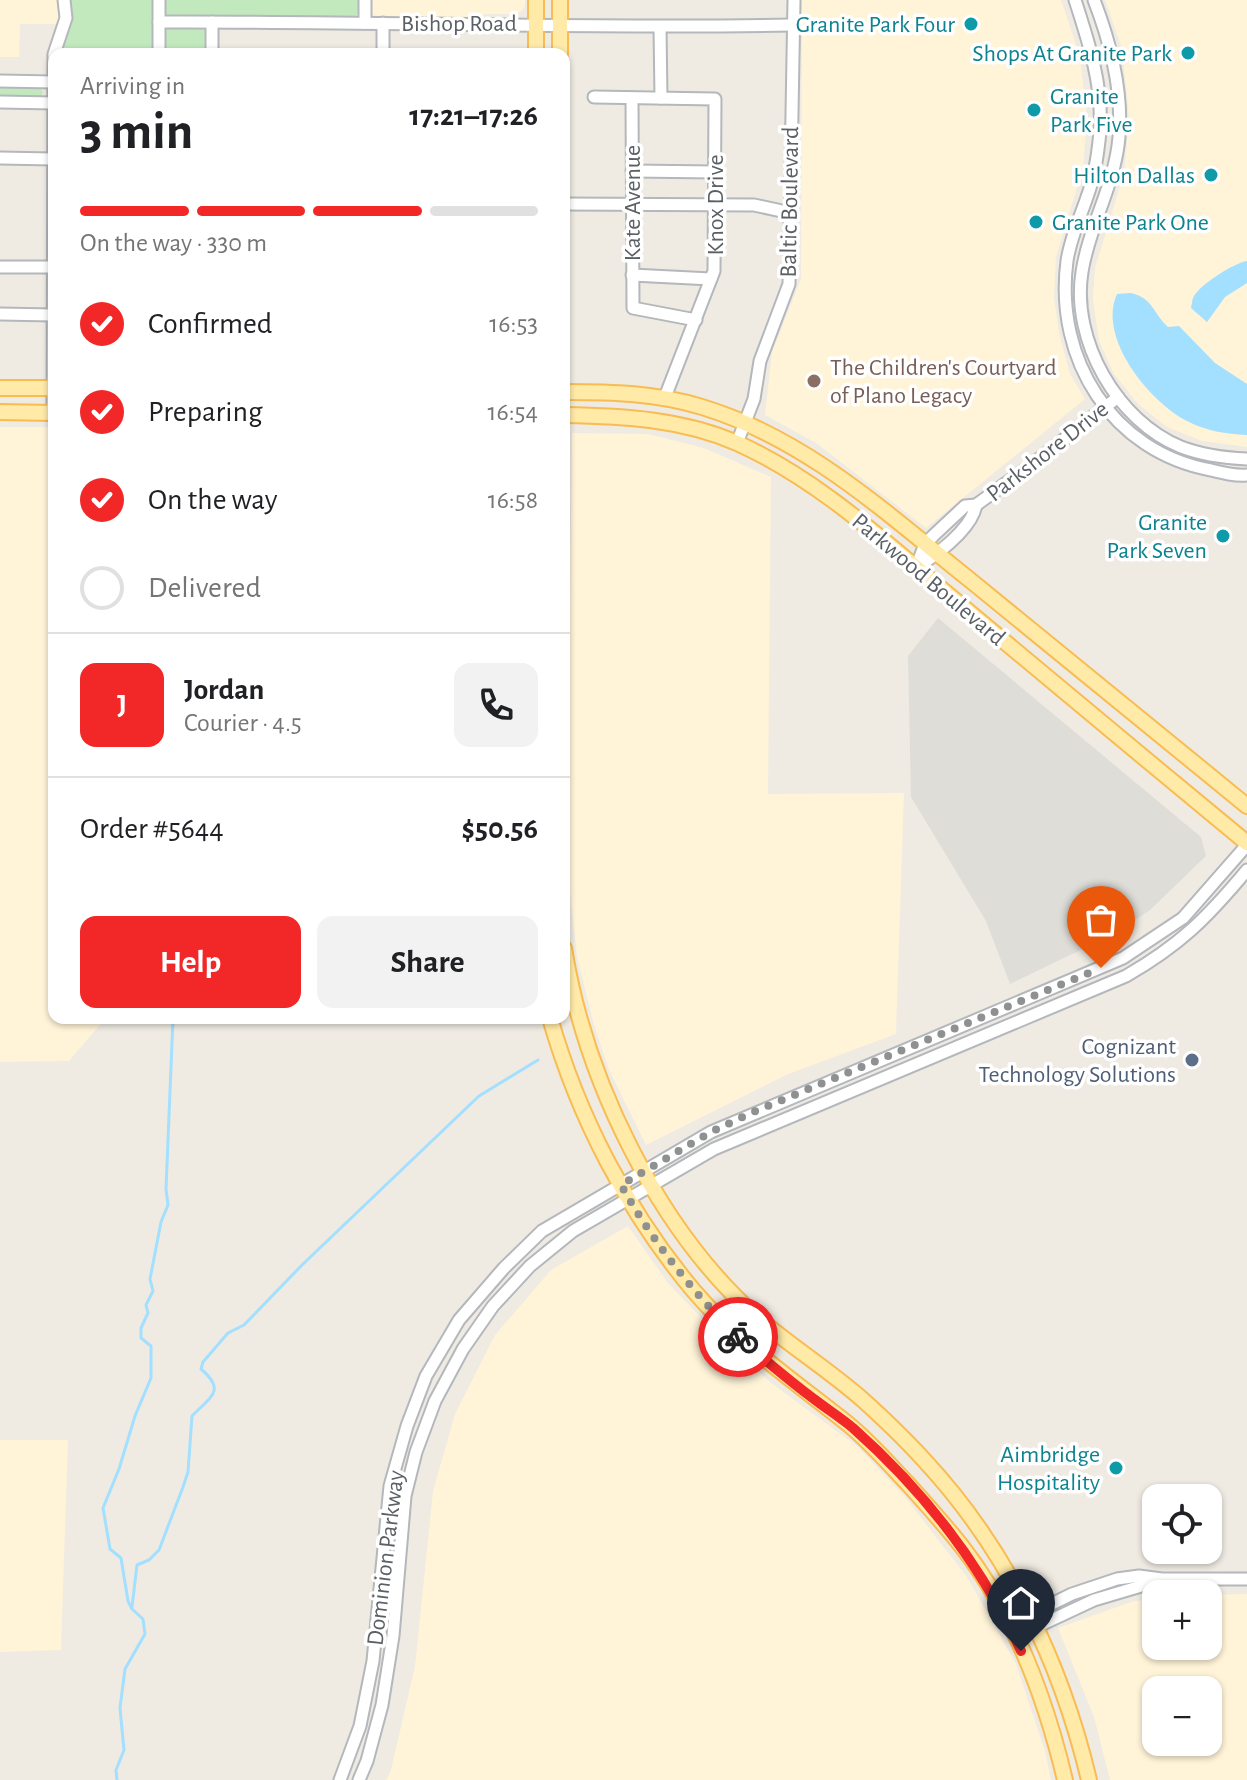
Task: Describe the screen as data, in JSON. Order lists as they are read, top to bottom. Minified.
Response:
{"streets":{"main road":["Parkwood Boulevard"],"street":["Bishop Road","Baltic Boulevard","Kate Avenue","Knox Drive","Parkshore Drive","Dominion Parkway"]},"crossings":[["Bishop Road","Baltic Boulevard"],["Baltic Boulevard","Parkwood Boulevard"],["Kate Avenue","Knox Drive"],["Knox Drive","Parkwood Boulevard"],["Parkshore Drive","Parkwood Boulevard"],["Parkwood Boulevard","Dominion Parkway"]],"places":["Granite Park Four","Shops At Granite Park","Granite Park Five","Hilton Dallas","Granite Park One","The Children's Courtyard of Plano Legacy","Granite Park Seven","Cognizant Technology Solutions","Aimbridge Hospitality"],"page":{"heading":["3 min","Arriving in","17:21–17:26"],"panel":["Jordan","Courier · 4.5","Order #5644","$50.56"],"bar":"On the way · 330 m","list":[["Confirmed","16:53"],["Preparing","16:54"],["On the way","16:58"],"Delivered"],"round":"J","buttons":["Help","Share"],"map_buttons":["+","−"]}}
